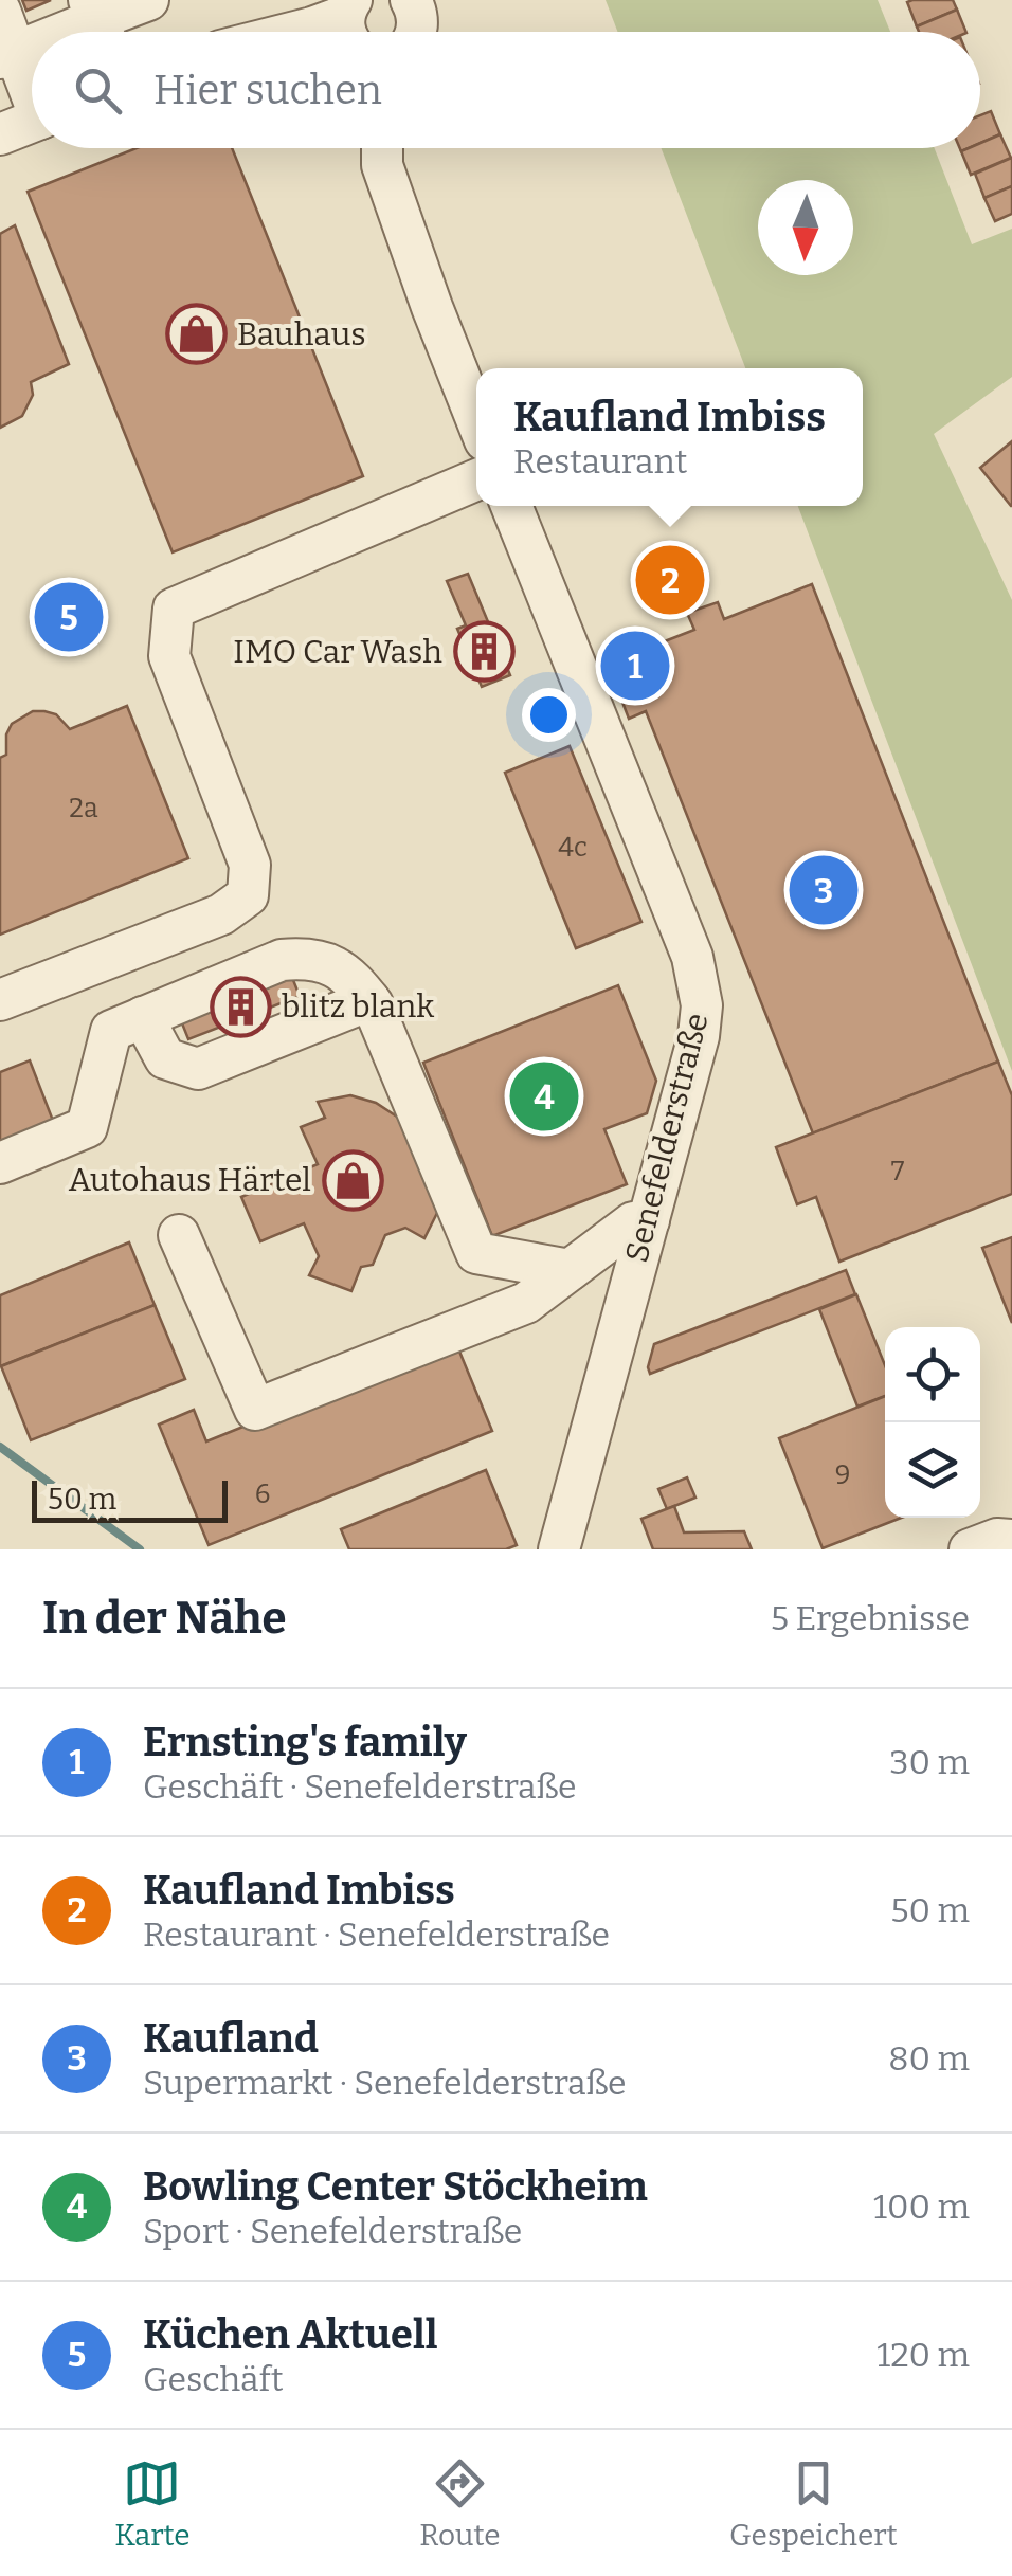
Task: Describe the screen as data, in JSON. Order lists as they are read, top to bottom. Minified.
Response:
{"streets":{"street":["Senefelderstraße"]},"places":{"shop":["Bauhaus","Autohaus Härtel"],"building":["IMO Car Wash","blitz blank"]},"house_numbers":["2a","4c","7","9","6"],"scale_bar":"50 m","north":"bottom","page":{"search":"Hier suchen","popup":["Kaufland Imbiss","Restaurant"],"pins":["2","5","1","3","4"],"scale":"50 m","heading":["In der Nähe","5 Ergebnisse"],"list":[{"mark":"1","name":"Ernsting's family","note":"Geschäft · Senefelderstraße","value":"30 m"},{"mark":"2","name":"Kaufland Imbiss","note":"Restaurant · Senefelderstraße","value":"50 m"},{"mark":"3","name":"Kaufland","note":"Supermarkt · Senefelderstraße","value":"80 m"},{"mark":"4","name":"Bowling Center Stöckheim","note":"Sport · Senefelderstraße","value":"100 m"},{"mark":"5","name":"Küchen Aktuell","note":"Geschäft","value":"120 m"}],"nav":["Karte","Route","Gespeichert"]}}
